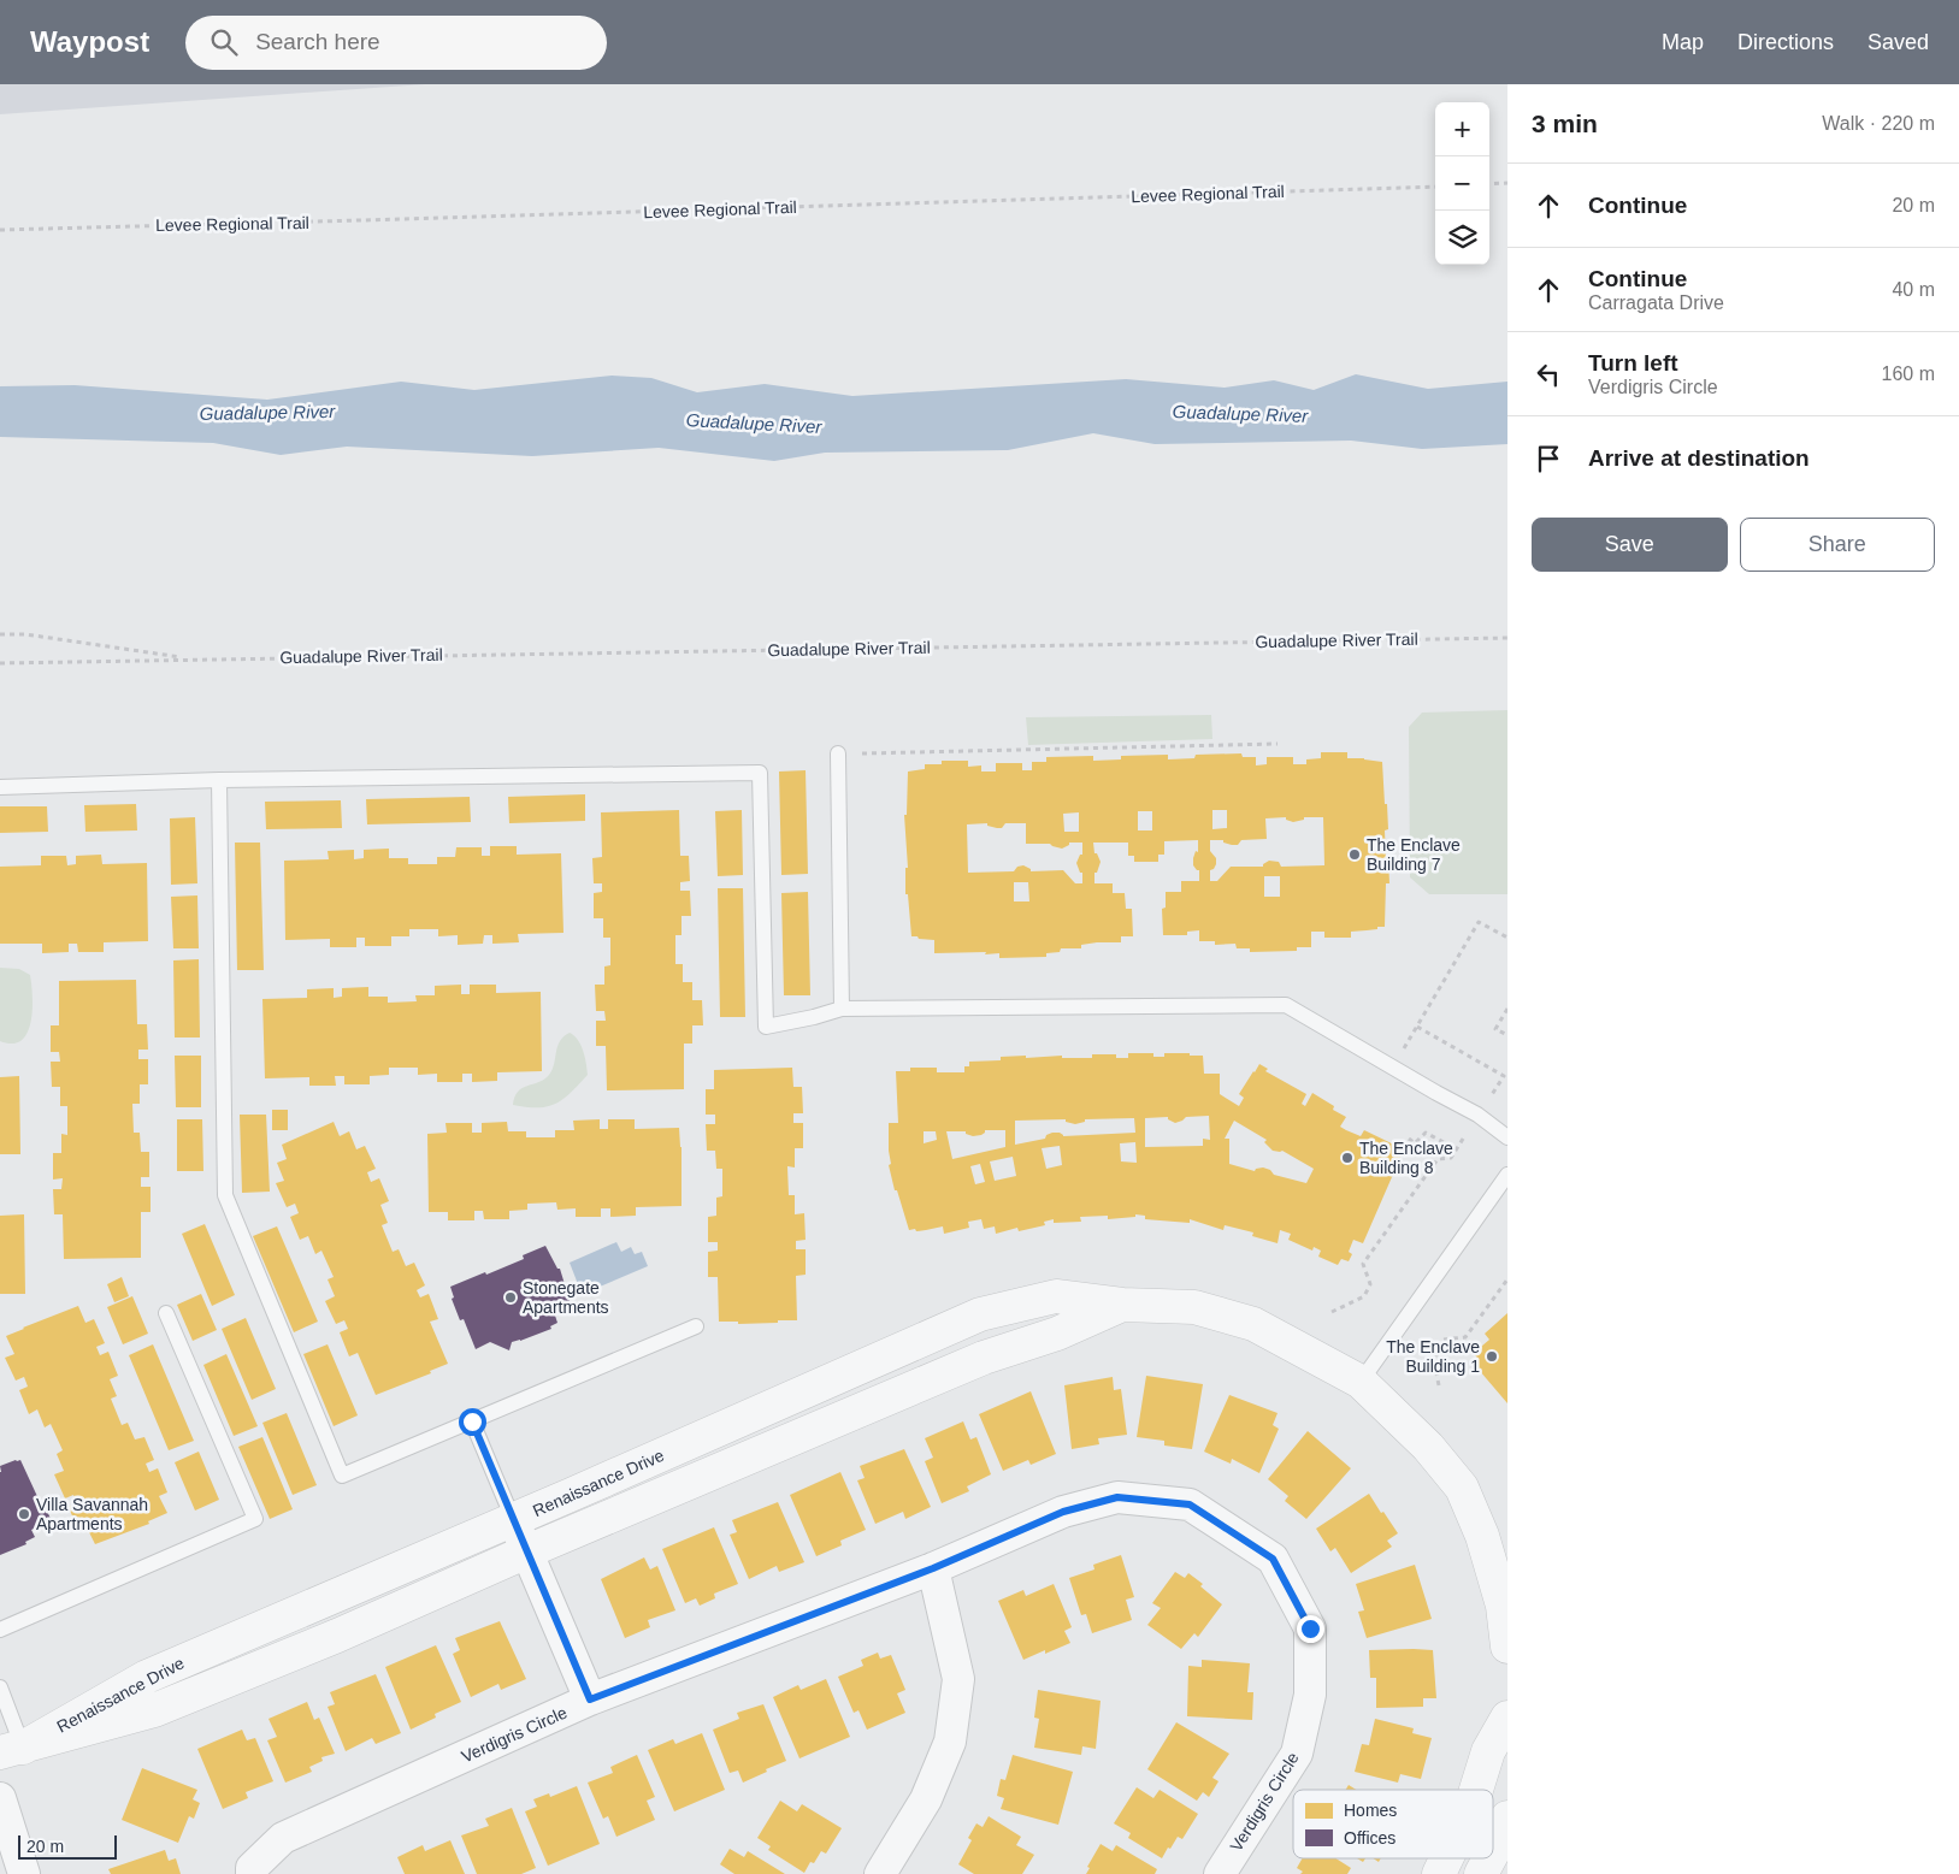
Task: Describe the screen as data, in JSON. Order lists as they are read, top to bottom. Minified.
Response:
{"streets":{"street":["Renaissance Drive","Verdigris Circle"],"path":["Levee Regional Trail","Guadalupe River Trail"]},"water":["Guadalupe River"],"places":["The Enclave Building 7","The Enclave Building 8","Stonegate Apartments","The Enclave Building 1","Villa Savannah Apartments"],"legend":["Homes","Offices"],"scale_bar":"20 m","page":{"header":"Waypost","search":"Search here","nav":["Map","Directions","Saved"],"heading":["3 min","Walk · 220 m"],"map_buttons":["+","−"],"list":[["Continue","20 m"],["Continue","Carragata Drive","40 m"],["Turn left","Verdigris Circle","160 m"],"Arrive at destination"],"buttons":["Save","Share"],"scale":"20 m"}}
